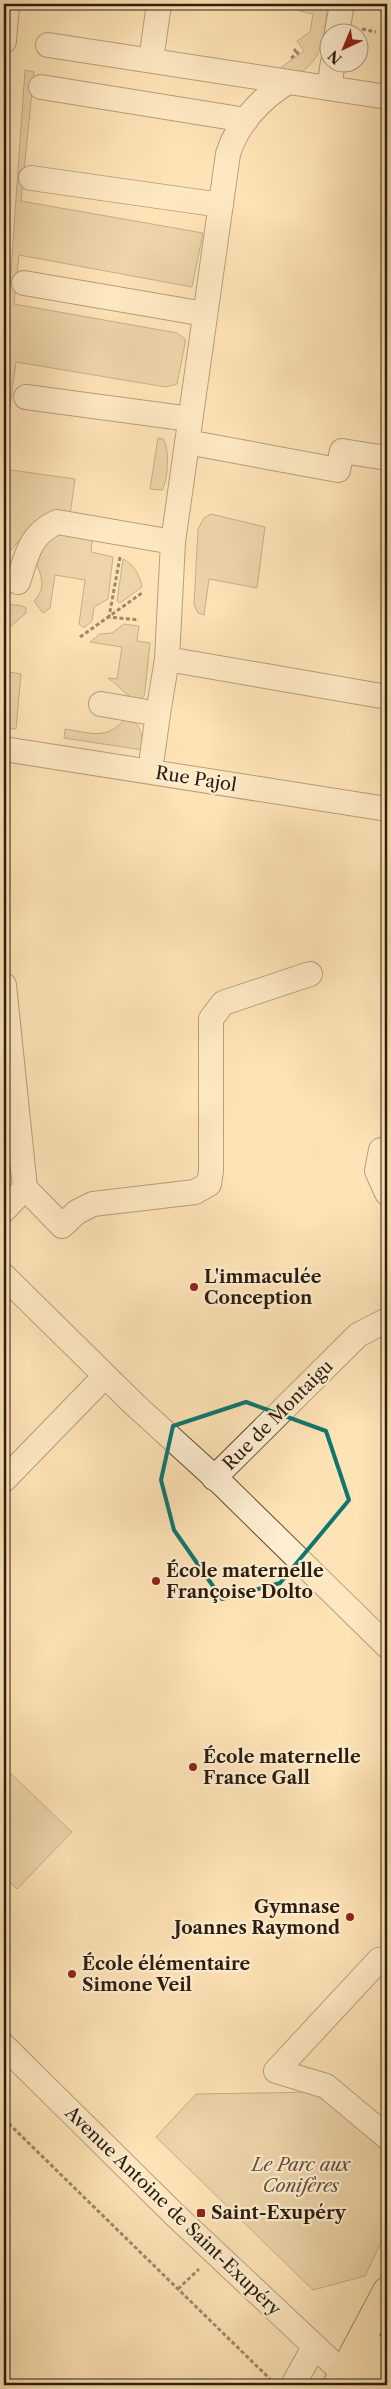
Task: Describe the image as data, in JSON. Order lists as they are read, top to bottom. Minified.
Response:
{"streets":{"street":["Rue Pajol","Rue de Montaigu","Avenue Antoine de Saint-Exupéry"]},"parks":["Le Parc aux Conifères"],"places":{"other":["L'immaculée Conception","École maternelle Françoise Dolto","École maternelle France Gall","Gymnase Joannes Raymond","École élémentaire Simone Veil"],"transit":["Saint-Exupéry"]},"north":"bottom left"}
